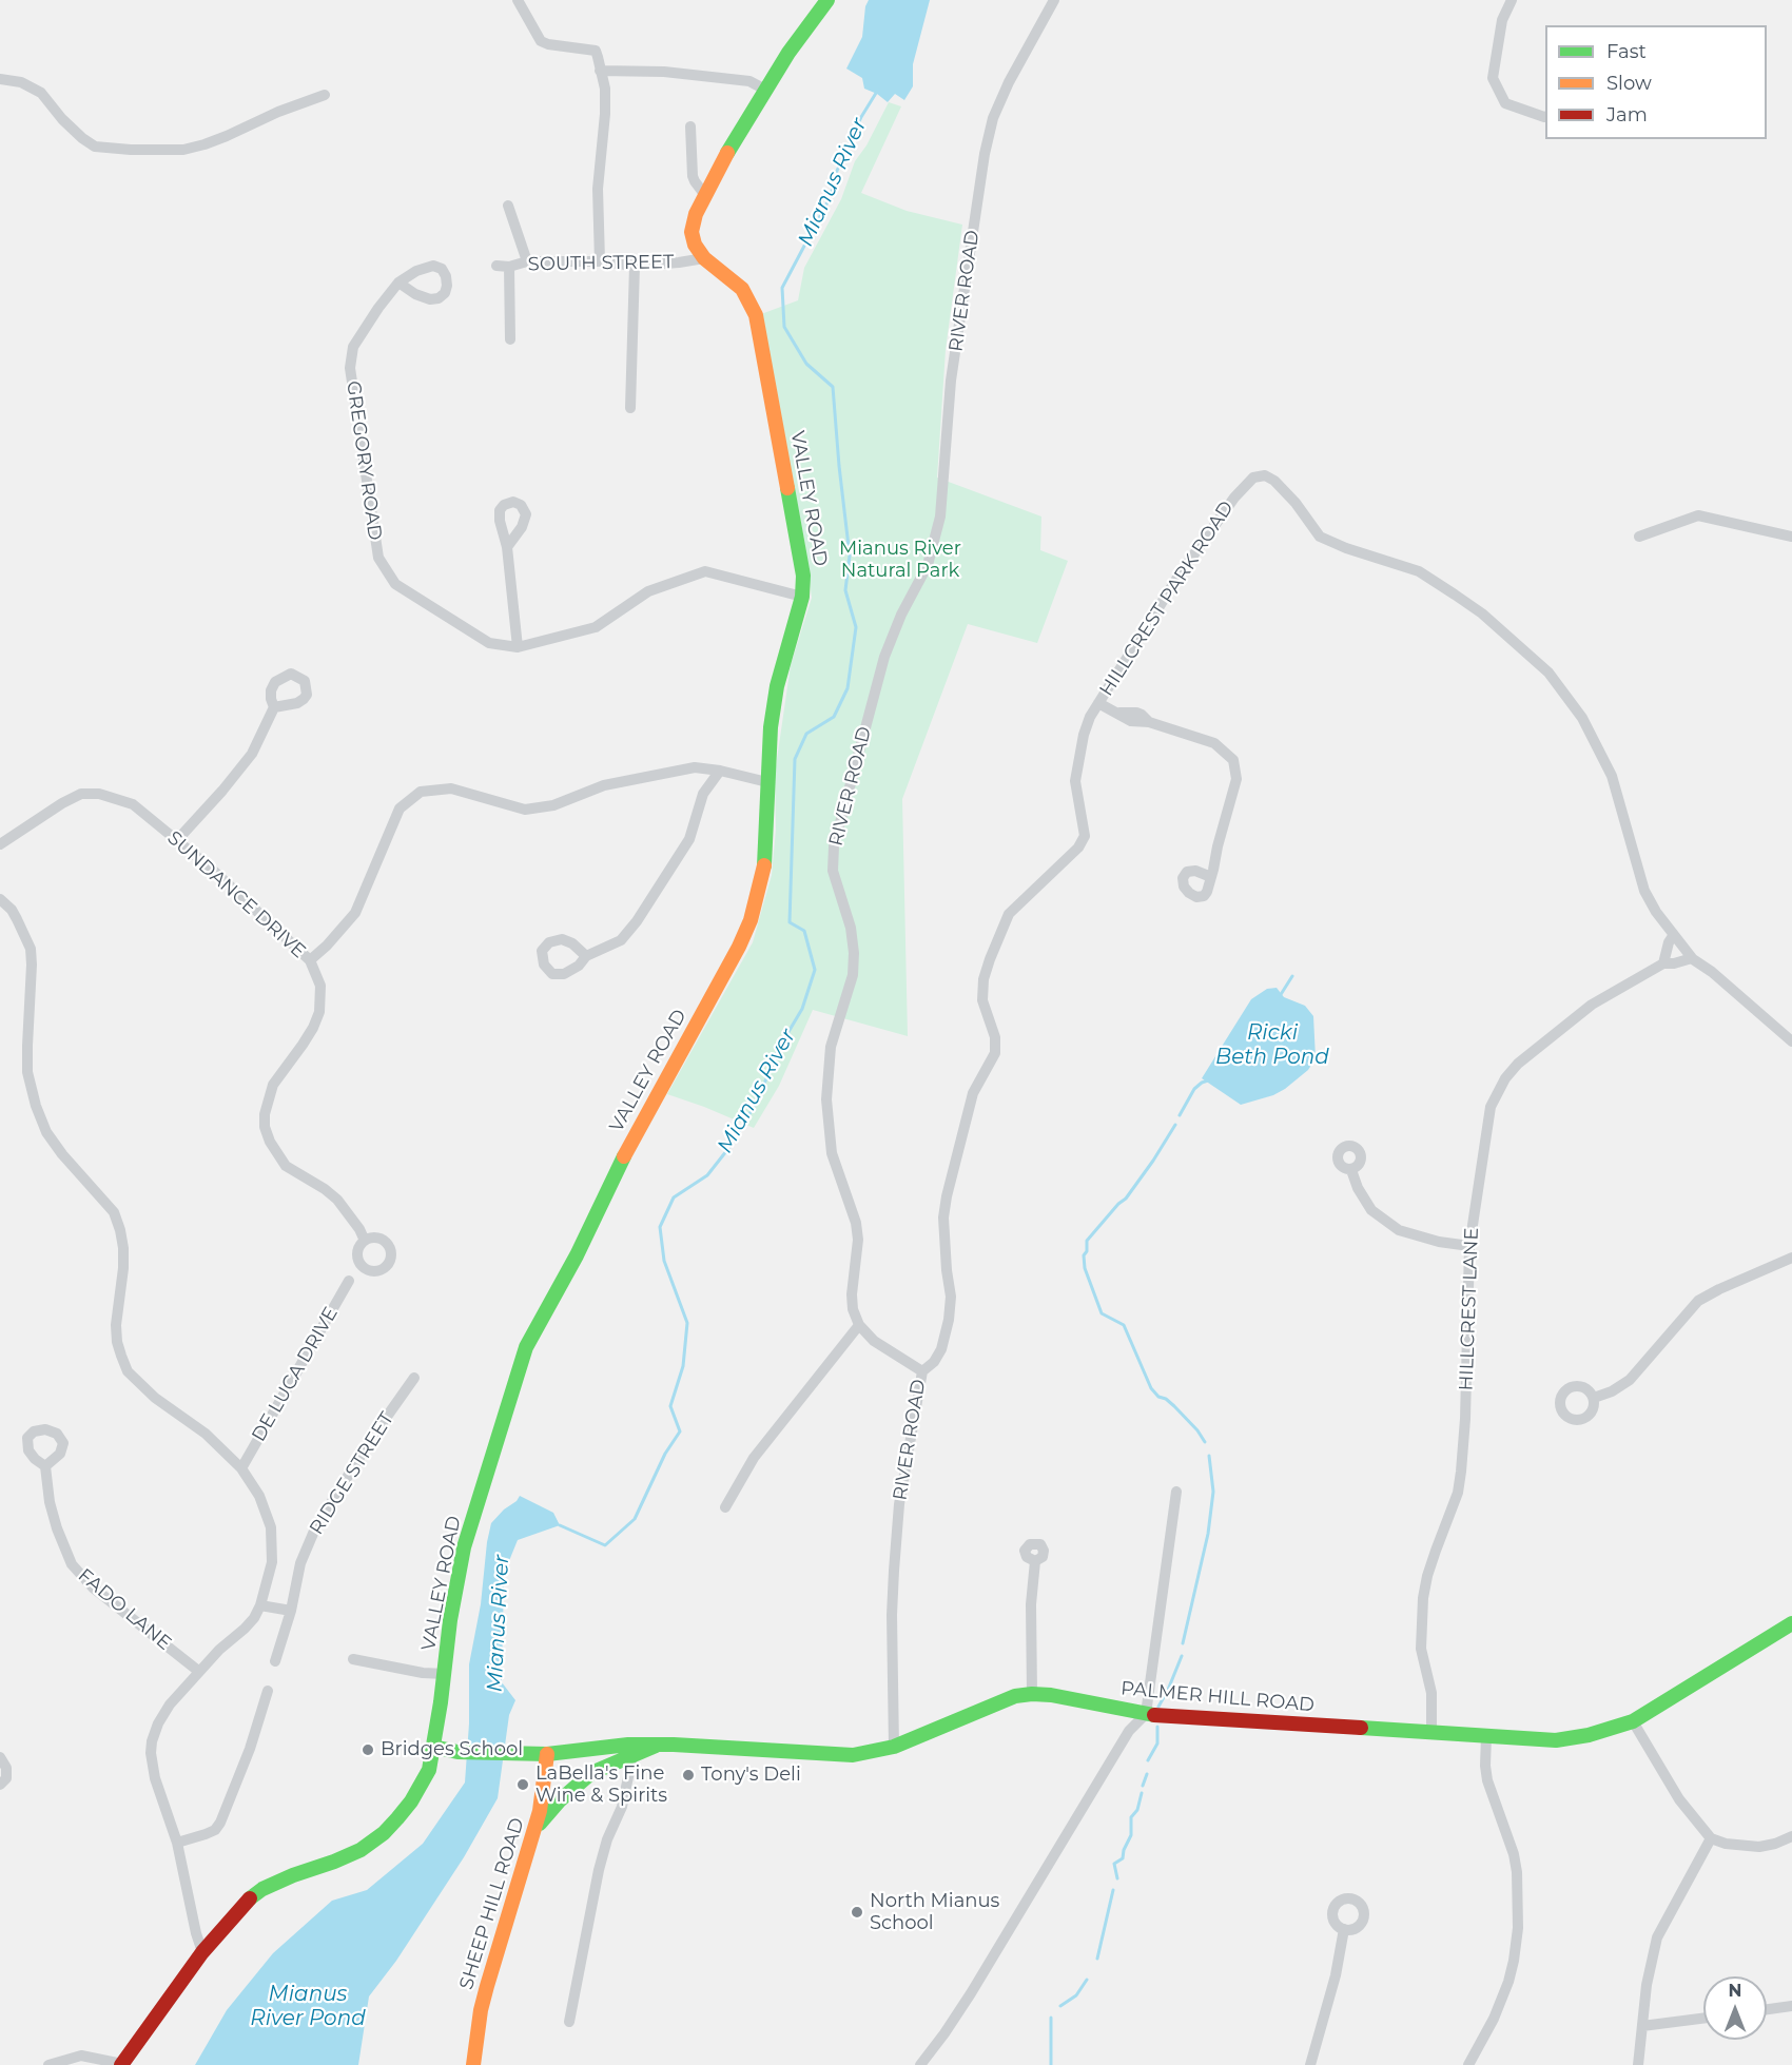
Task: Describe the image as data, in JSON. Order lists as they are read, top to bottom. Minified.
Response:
{"streets":{"street":["SOUTH STREET","RIVER ROAD","GREGORY ROAD","VALLEY ROAD","HILLCREST PARK ROAD","SUNDANCE DRIVE","HILLCREST LANE","DE LUCA DRIVE","RIDGE STREET","FADO LANE","PALMER HILL ROAD","SHEEP HILL ROAD"]},"crossings":[["SOUTH STREET","VALLEY ROAD"],["RIVER ROAD","HILLCREST PARK ROAD"],["RIVER ROAD","PALMER HILL ROAD"],["GREGORY ROAD","VALLEY ROAD"],["VALLEY ROAD","PALMER HILL ROAD"],["HILLCREST PARK ROAD","HILLCREST LANE"],["HILLCREST LANE","PALMER HILL ROAD"],["PALMER HILL ROAD","SHEEP HILL ROAD"]],"water":["Mianus River","Ricki Beth Pond","Mianus River Pond"],"parks":["Mianus River Natural Park"],"places":["Bridges School","Tony's Deli","LaBella's Fine Wine & Spirits","North Mianus School"],"legend":["Fast","Slow","Jam"],"north":"top"}
